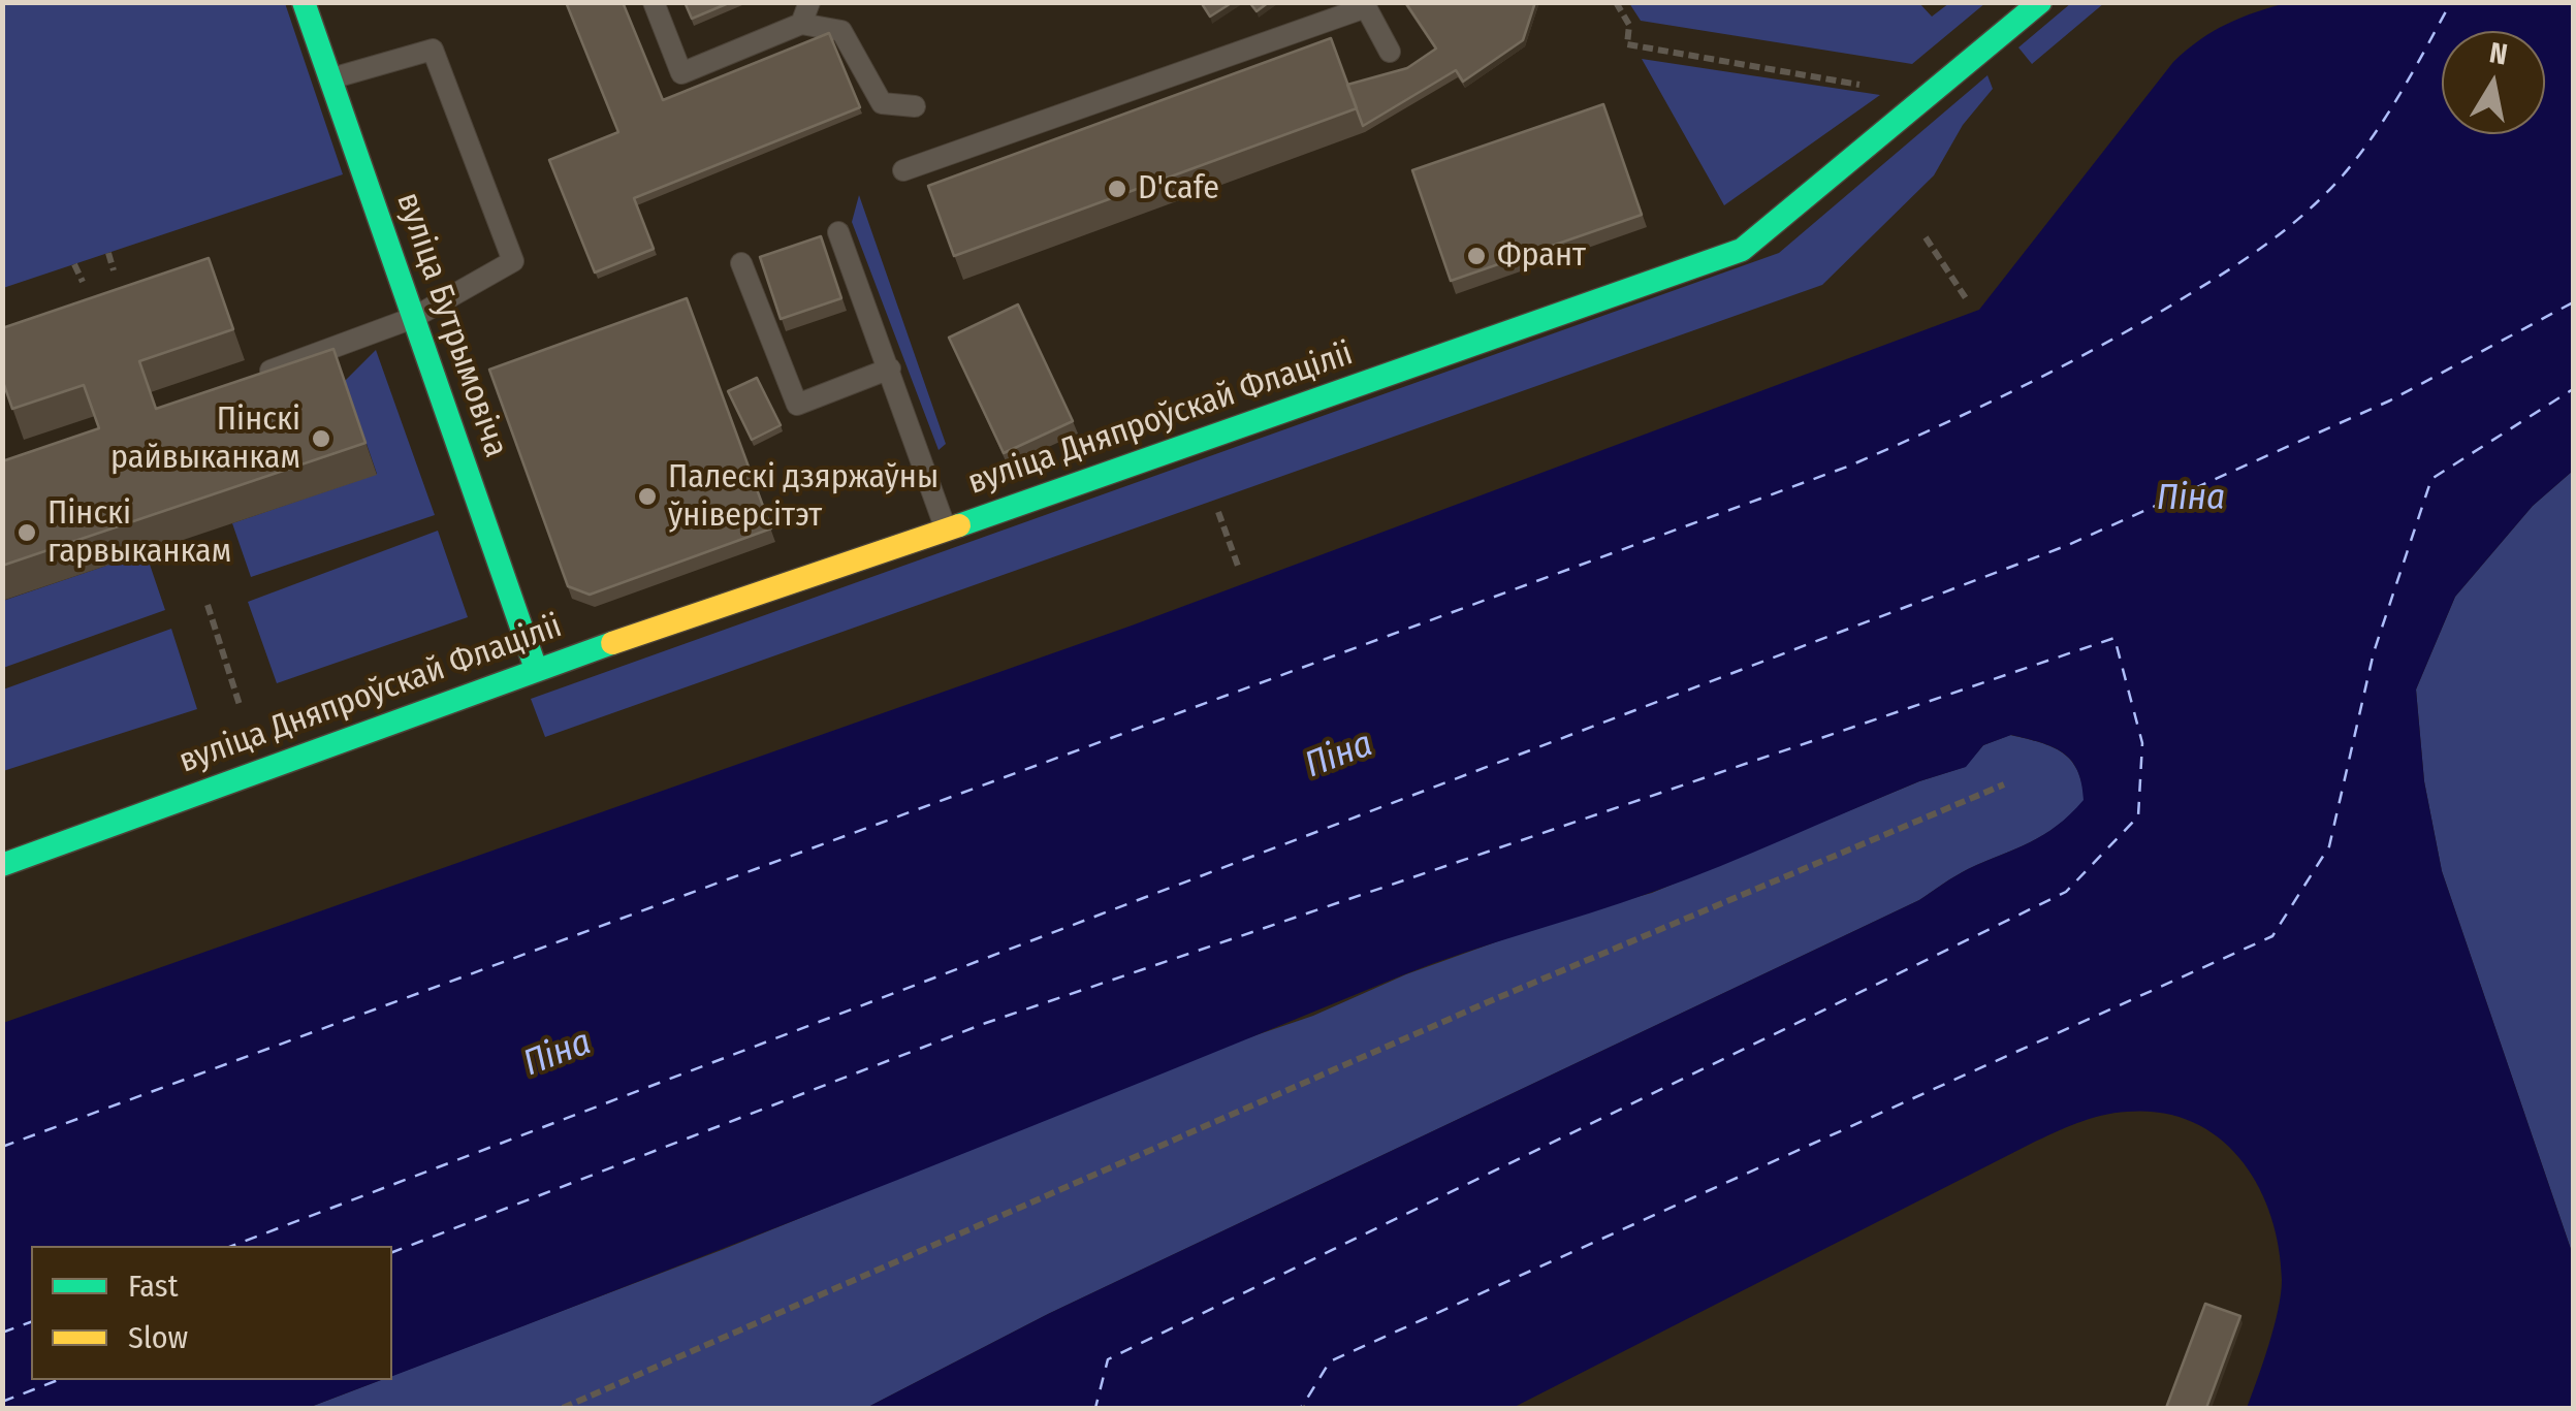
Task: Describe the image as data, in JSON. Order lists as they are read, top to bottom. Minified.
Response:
{"streets":{"street":["вуліца Бутрымовіча","вуліца Дняпроўскай Флаціліі"]},"crossings":[["вуліца Бутрымовіча","вуліца Дняпроўскай Флаціліі"]],"water":["Піна"],"places":["D'cafe","Франт","Пінскі райвыканкам","Палескі дзяржаўны ўніверсітэт","Пінскі гарвыканкам"],"legend":["Fast","Slow"],"north":"top"}
